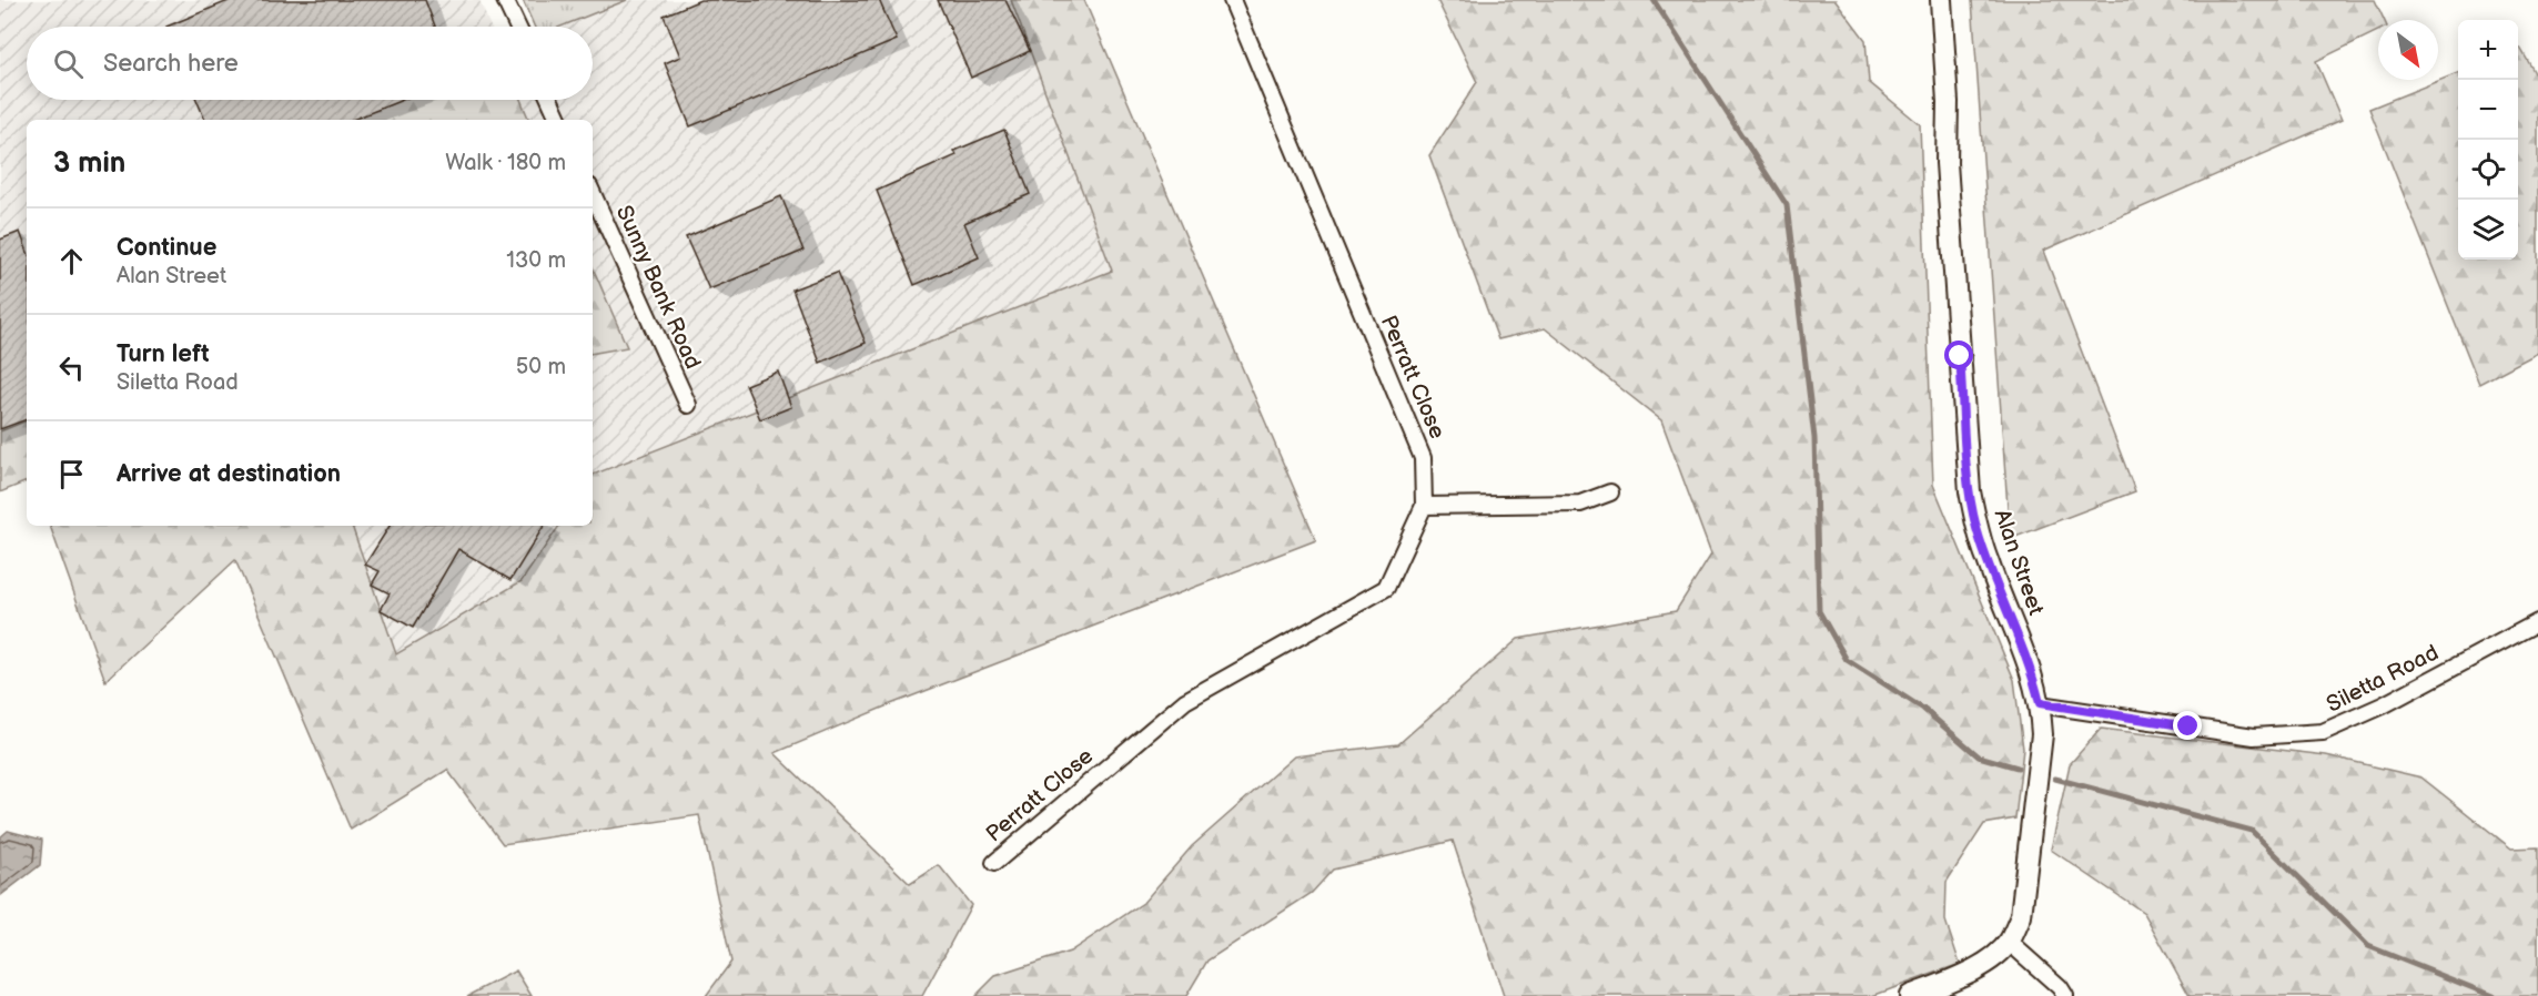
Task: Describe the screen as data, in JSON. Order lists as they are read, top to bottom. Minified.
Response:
{"streets":{"street":["Sunny Bank Road","Perratt Close","Alan Street","Siletta Road"]},"crossings":[["Alan Street","Siletta Road"]],"north":"bottom right","page":{"map_buttons":["+","−"],"search":"Search here","heading":["3 min","Walk · 180 m"],"list":[["Continue","Alan Street","130 m"],["Turn left","Siletta Road","50 m"],"Arrive at destination"]}}
